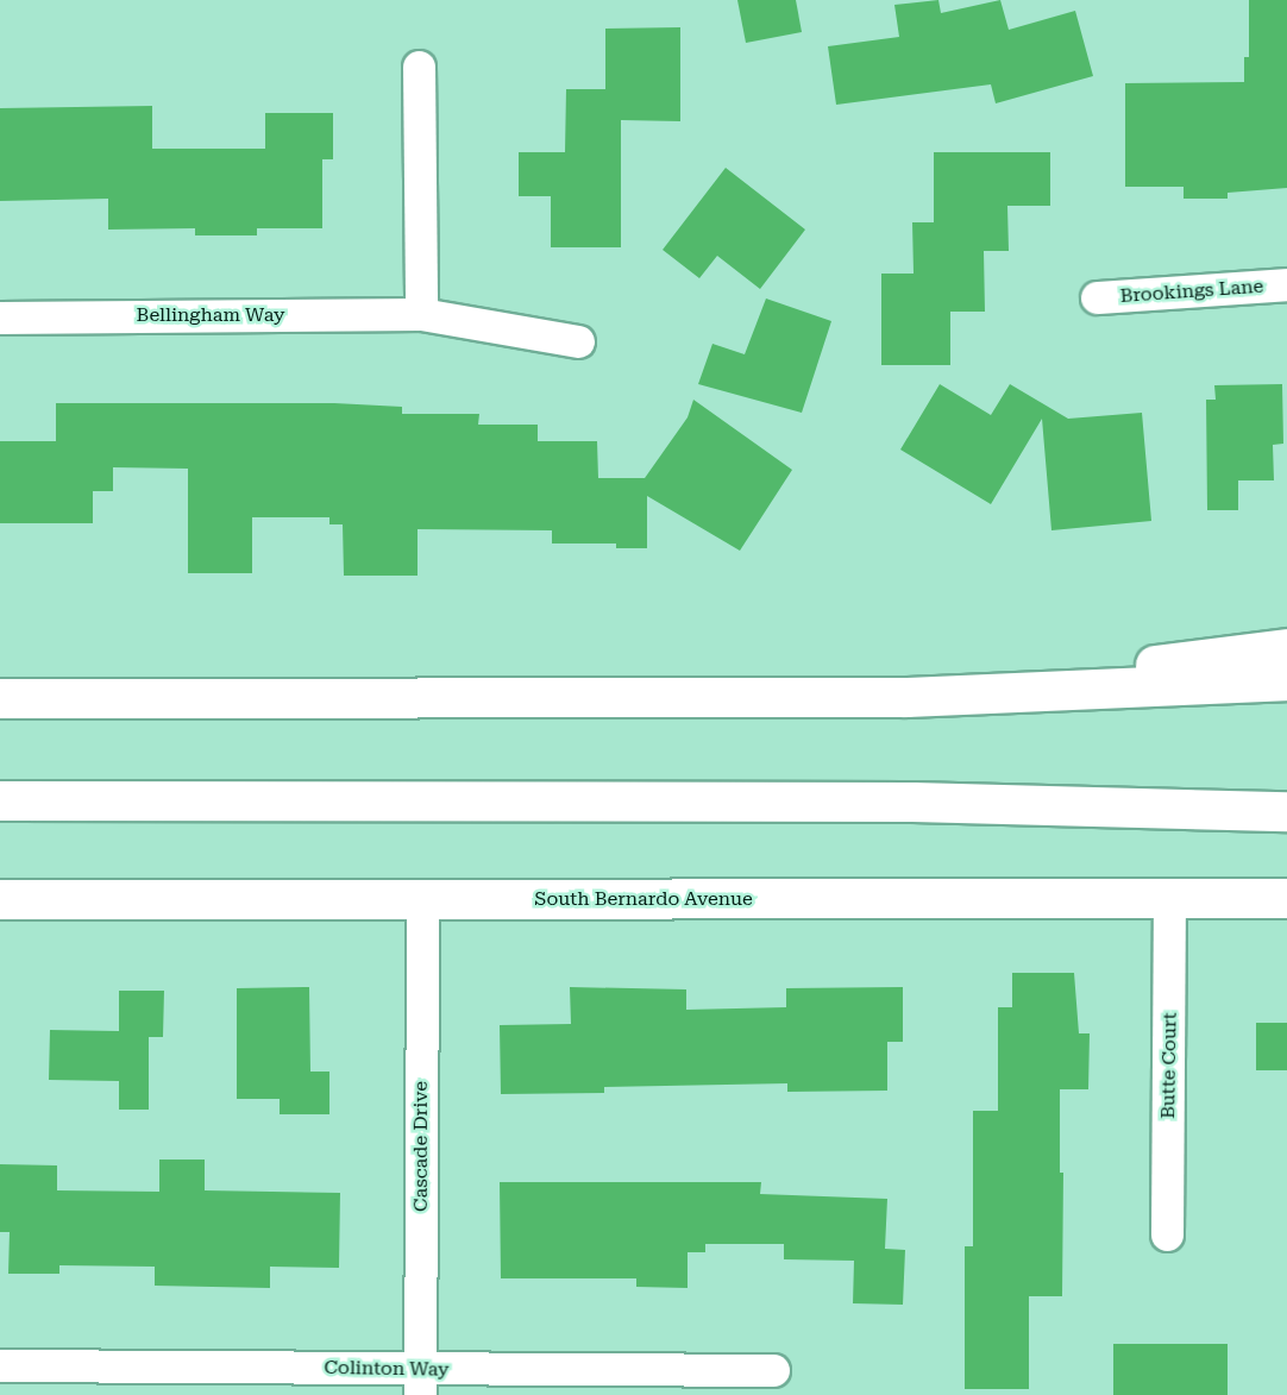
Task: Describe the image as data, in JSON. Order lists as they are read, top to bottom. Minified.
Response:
{"streets":{"main road":["South Bernardo Avenue"],"street":["Brookings Lane","Bellingham Way","Butte Court","Cascade Drive","Colinton Way"]},"crossings":[["South Bernardo Avenue","Butte Court"],["South Bernardo Avenue","Cascade Drive"],["Cascade Drive","Colinton Way"]]}
